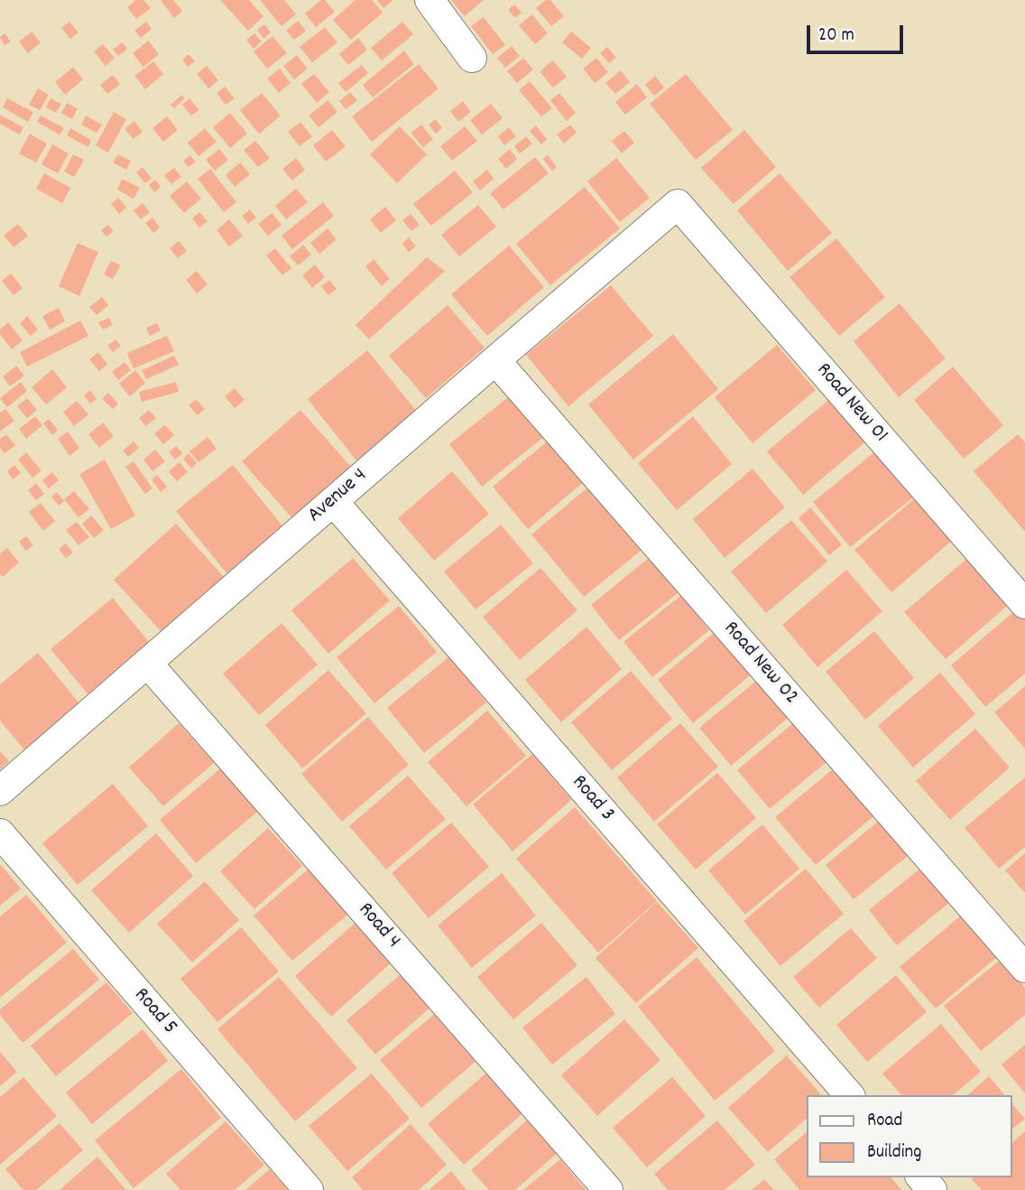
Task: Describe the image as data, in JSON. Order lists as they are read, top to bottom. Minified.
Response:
{"streets":{"street":["Road New 01","Avenue 4","Road New 02","Road 3","Road 4","Road 5"]},"crossings":[["Road New 01","Avenue 4"],["Avenue 4","Road New 02"],["Avenue 4","Road 3"],["Avenue 4","Road 4"]],"legend":["Road","Building"],"scale_bar":"20 m"}
